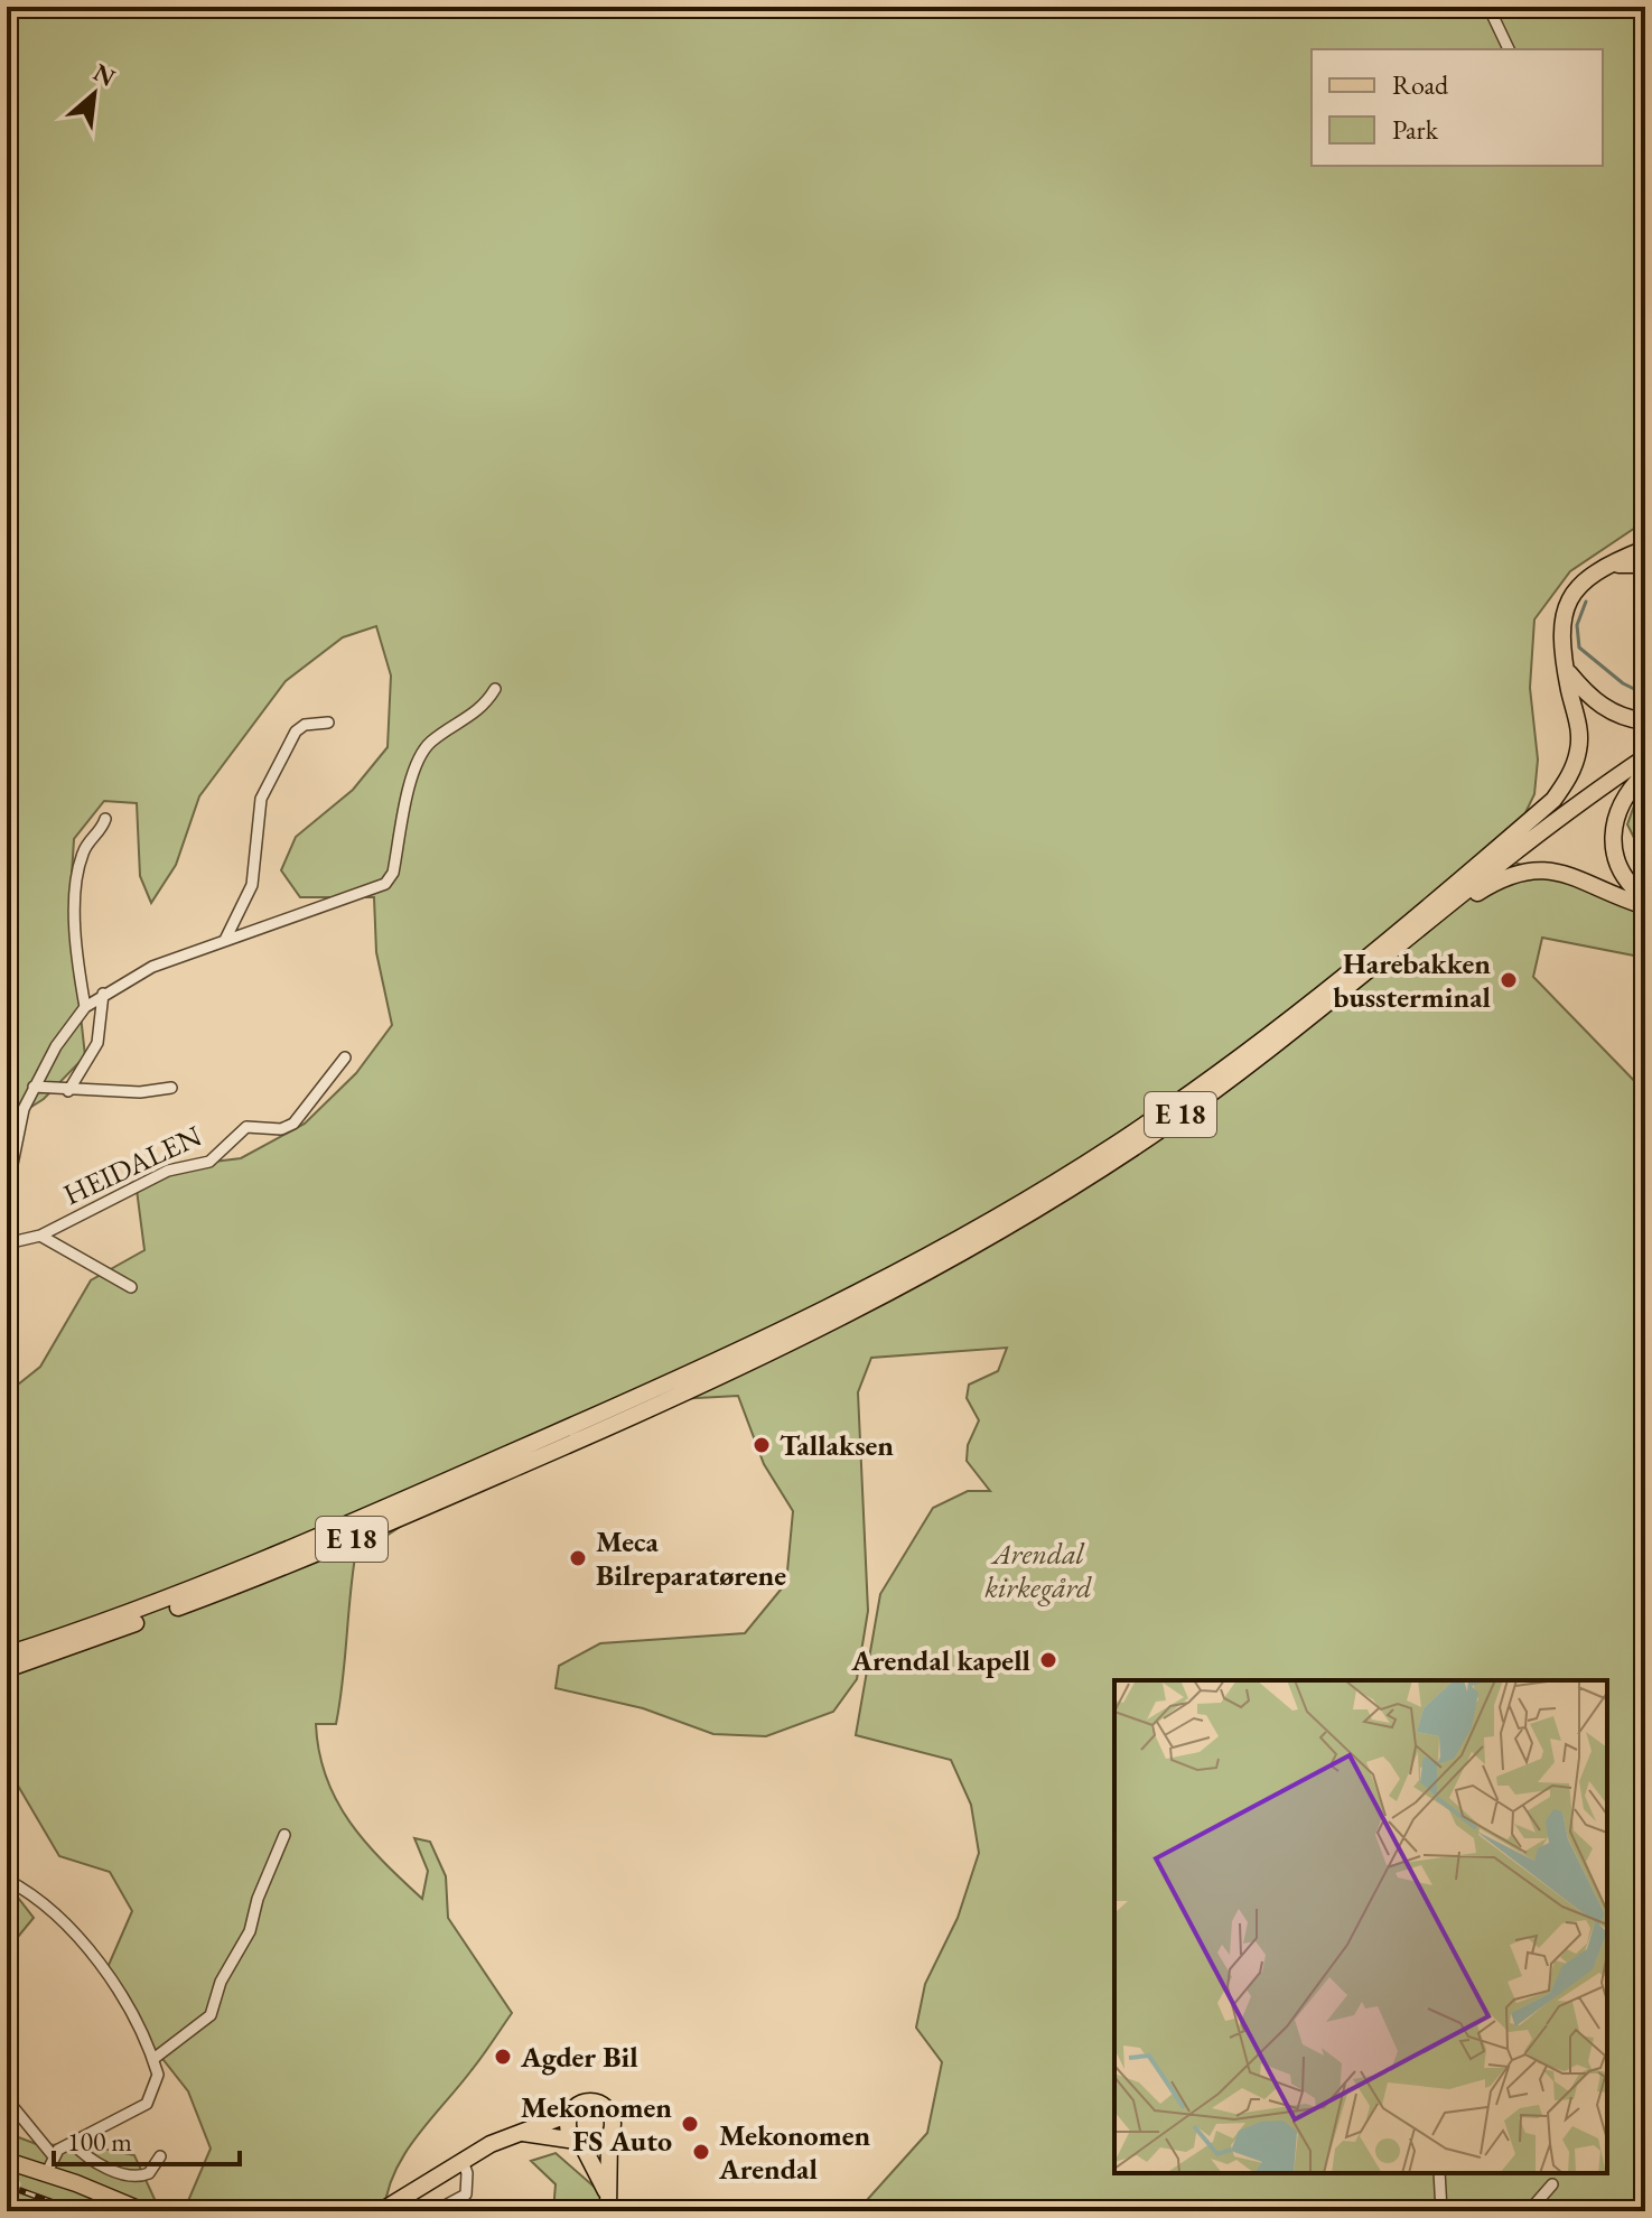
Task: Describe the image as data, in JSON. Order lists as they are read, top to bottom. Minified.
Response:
{"streets":{"main road":["E 18"],"street":["HEIDALEN"]},"parks":["Arendal kirkegård"],"places":["Harebakken bussterminal","Tallaksen","Meca Bilreparatørene","Arendal kapell","Agder Bil","Mekonomen FS Auto","Mekonomen Arendal"],"legend":["Road","Park"],"scale_bar":"100 m","north":"top right"}
